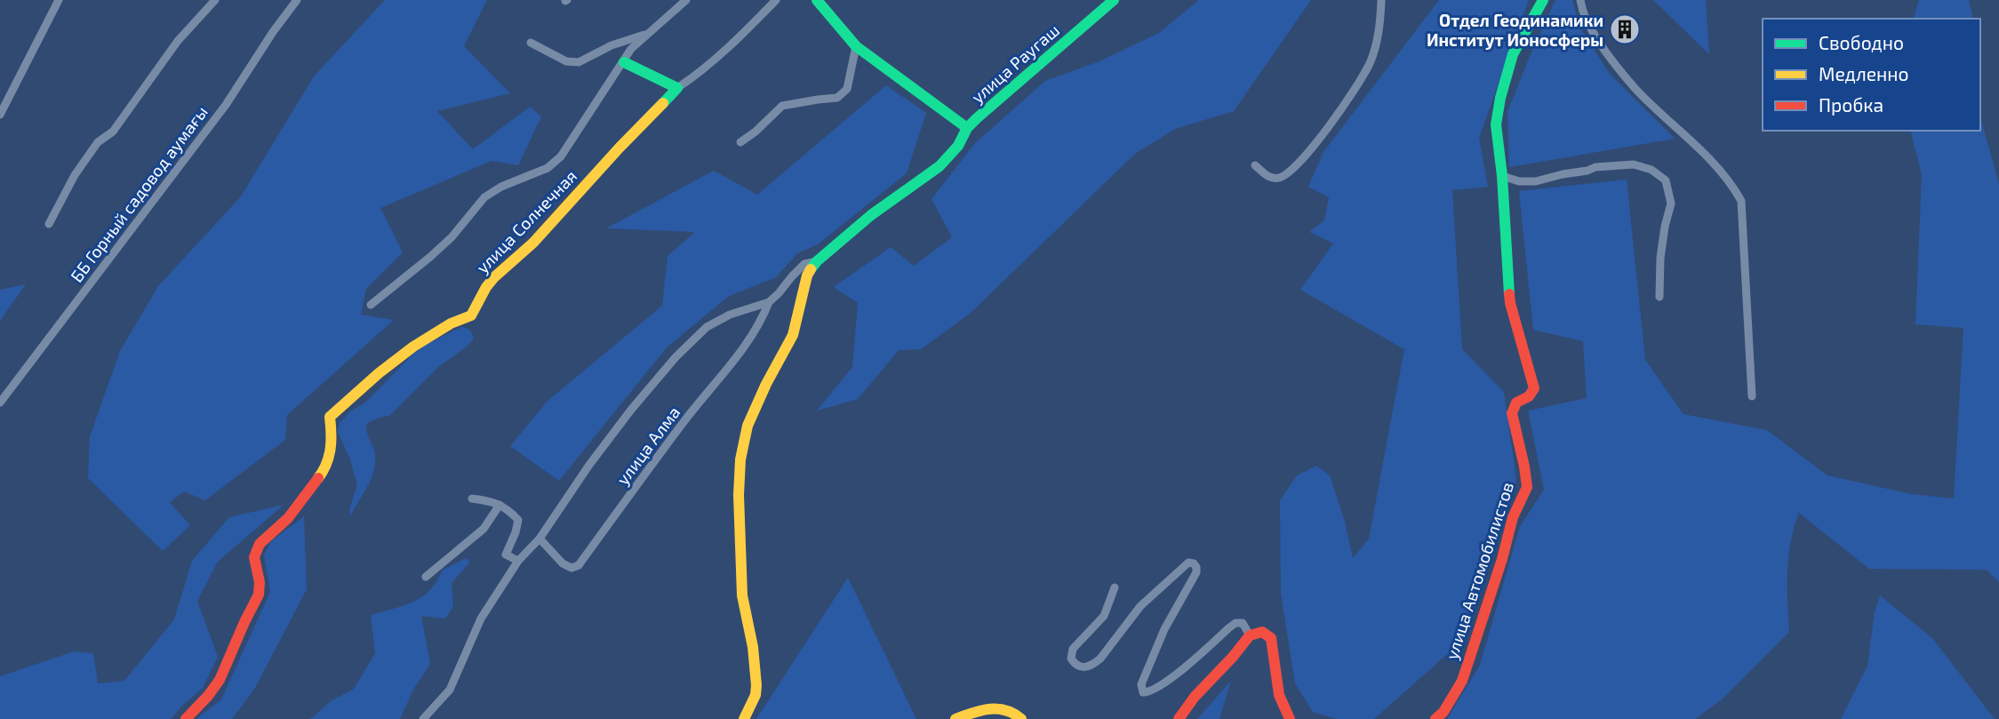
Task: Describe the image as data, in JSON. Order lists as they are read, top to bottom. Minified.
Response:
{"streets":{"street":["улица Раугаш","ББ Горный садовод аумағы","улица Солнечная","улица Алма","улица Автомобилистов"]},"places":{"building":["Отдел Геодинамики Институт Ионосферы"]},"legend":["Свободно","Медленно","Пробка"]}
